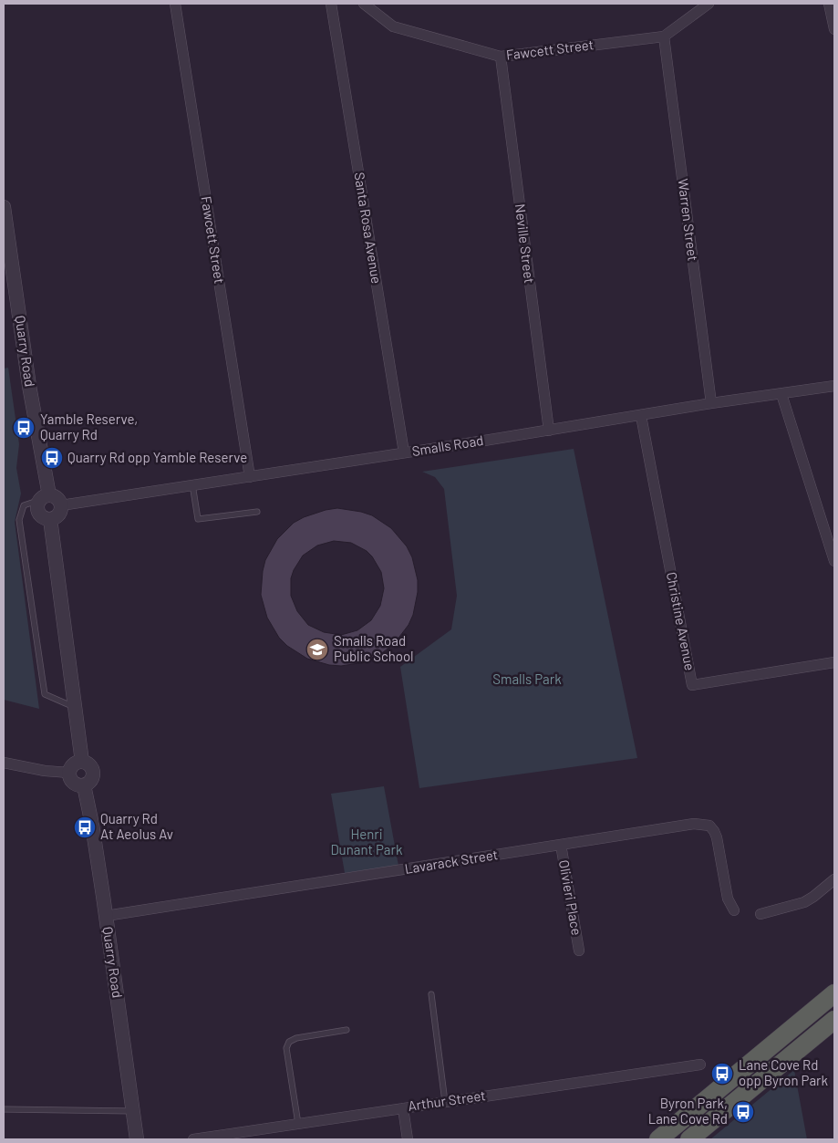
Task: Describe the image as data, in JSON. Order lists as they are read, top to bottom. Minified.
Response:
{"streets":{"street":["Fawcett Street","Warren Street","Santa Rosa Avenue","Neville Street","Quarry Road","Smalls Road","Christine Avenue","Lavarack Street","Olivieri Place","Arthur Street"]},"crossings":[["Fawcett Street","Warren Street"],["Fawcett Street","Neville Street"],["Fawcett Street","Smalls Road"],["Warren Street","Smalls Road"],["Santa Rosa Avenue","Smalls Road"],["Neville Street","Smalls Road"],["Quarry Road","Smalls Road"],["Quarry Road","Lavarack Street"],["Smalls Road","Christine Avenue"],["Lavarack Street","Olivieri Place"]],"parks":["Smalls Park","Henri Dunant Park"],"places":{"bus stop":["Yamble Reserve, Quarry Rd","Quarry Rd opp Yamble Reserve","Quarry Rd At Aeolus Av","Lane Cove Rd opp Byron Park","Byron Park, Lane Cove Rd"],"school or university":["Smalls Road Public School"]}}
